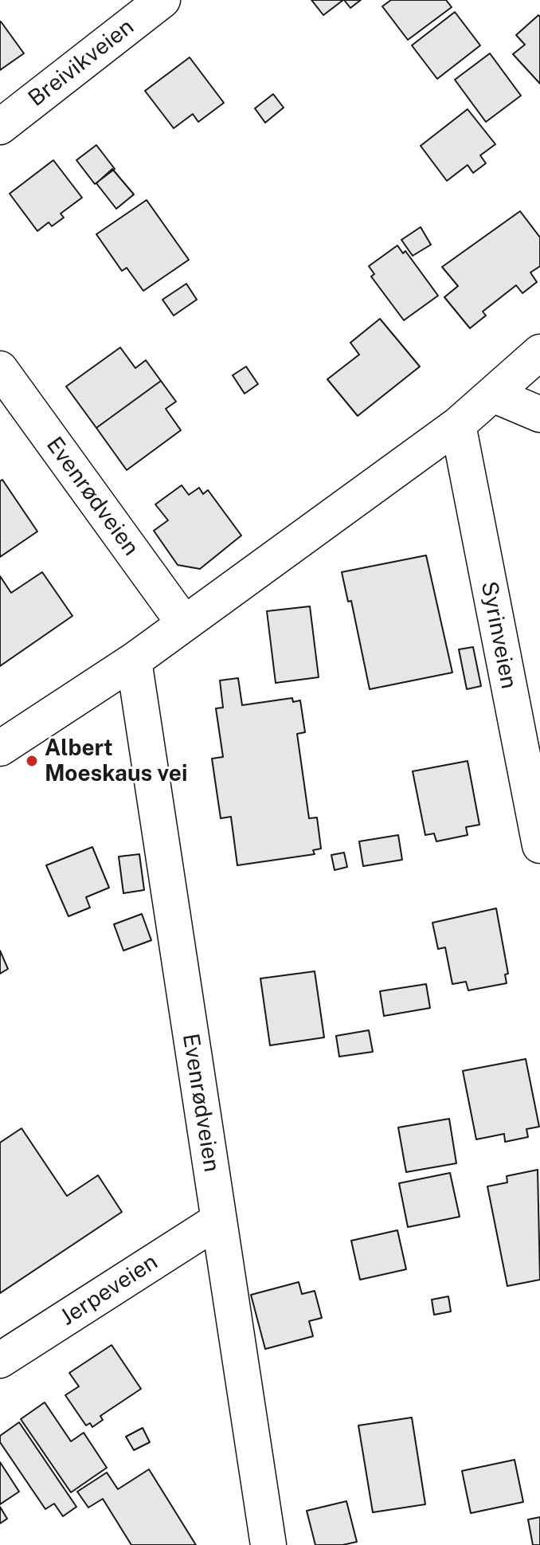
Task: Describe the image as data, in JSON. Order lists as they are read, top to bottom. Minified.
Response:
{"streets":{"street":["Breivikveien","Evenrødveien","Syrinveien","Jerpeveien"]},"crossings":[["Evenrødveien","Jerpeveien"]],"places":["Albert Moeskaus vei"]}
